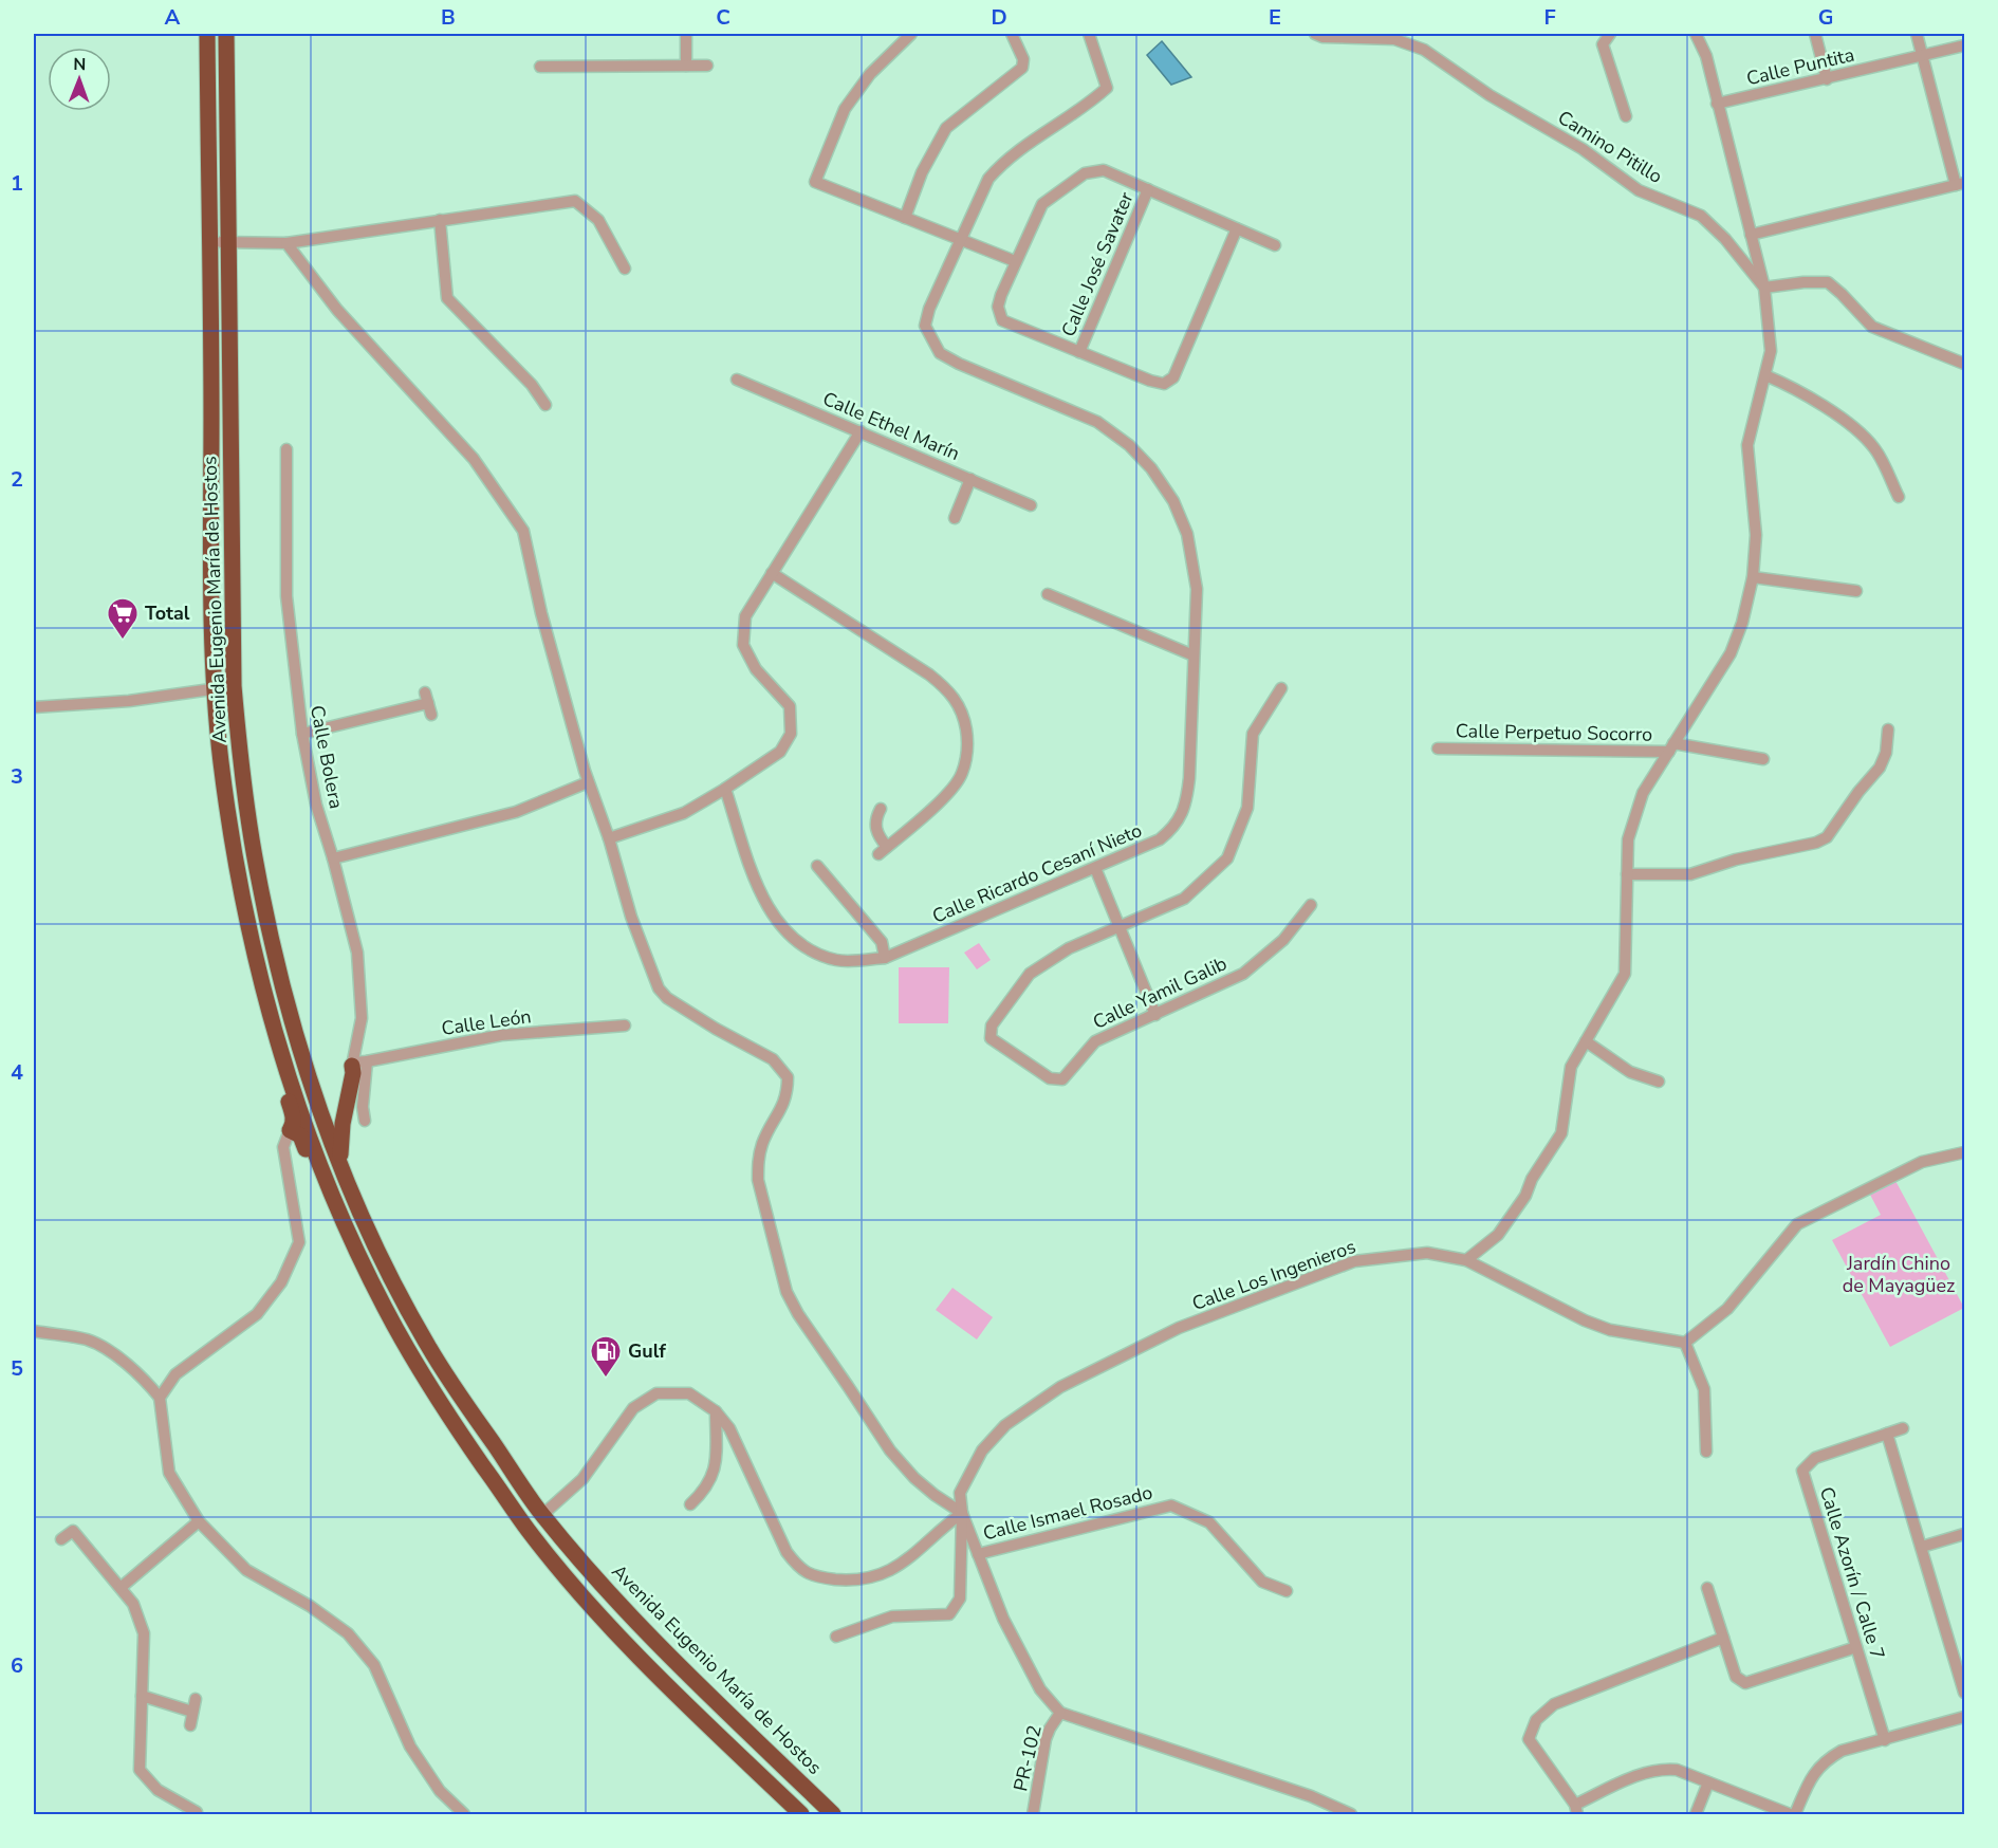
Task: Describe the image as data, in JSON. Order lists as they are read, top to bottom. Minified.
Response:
{"streets":{"highway":["Avenida Eugenio María de Hostos"],"street":["Calle Puntita","Camino Pitillo","Calle José Savater","Calle Ethel Marín","Calle Perpetuo Socorro","Calle Bolera","Calle Ricardo Cesaní Nieto","Calle Yamil Galib","Calle León","Calle Los Ingenieros","Calle Ismael Rosado","Calle Azorín / Calle 7","PR-102"]},"crossings":[["Calle Bolera","Calle León"]],"parks":["Jardín Chino de Mayagüez"],"places":{"supermarket":["Total"],"fuel station":["Gulf"]},"north":"top","grid":{"columns":["A","B","C","D","E","F","G"],"rows":["1","2","3","4","5","6"]}}
